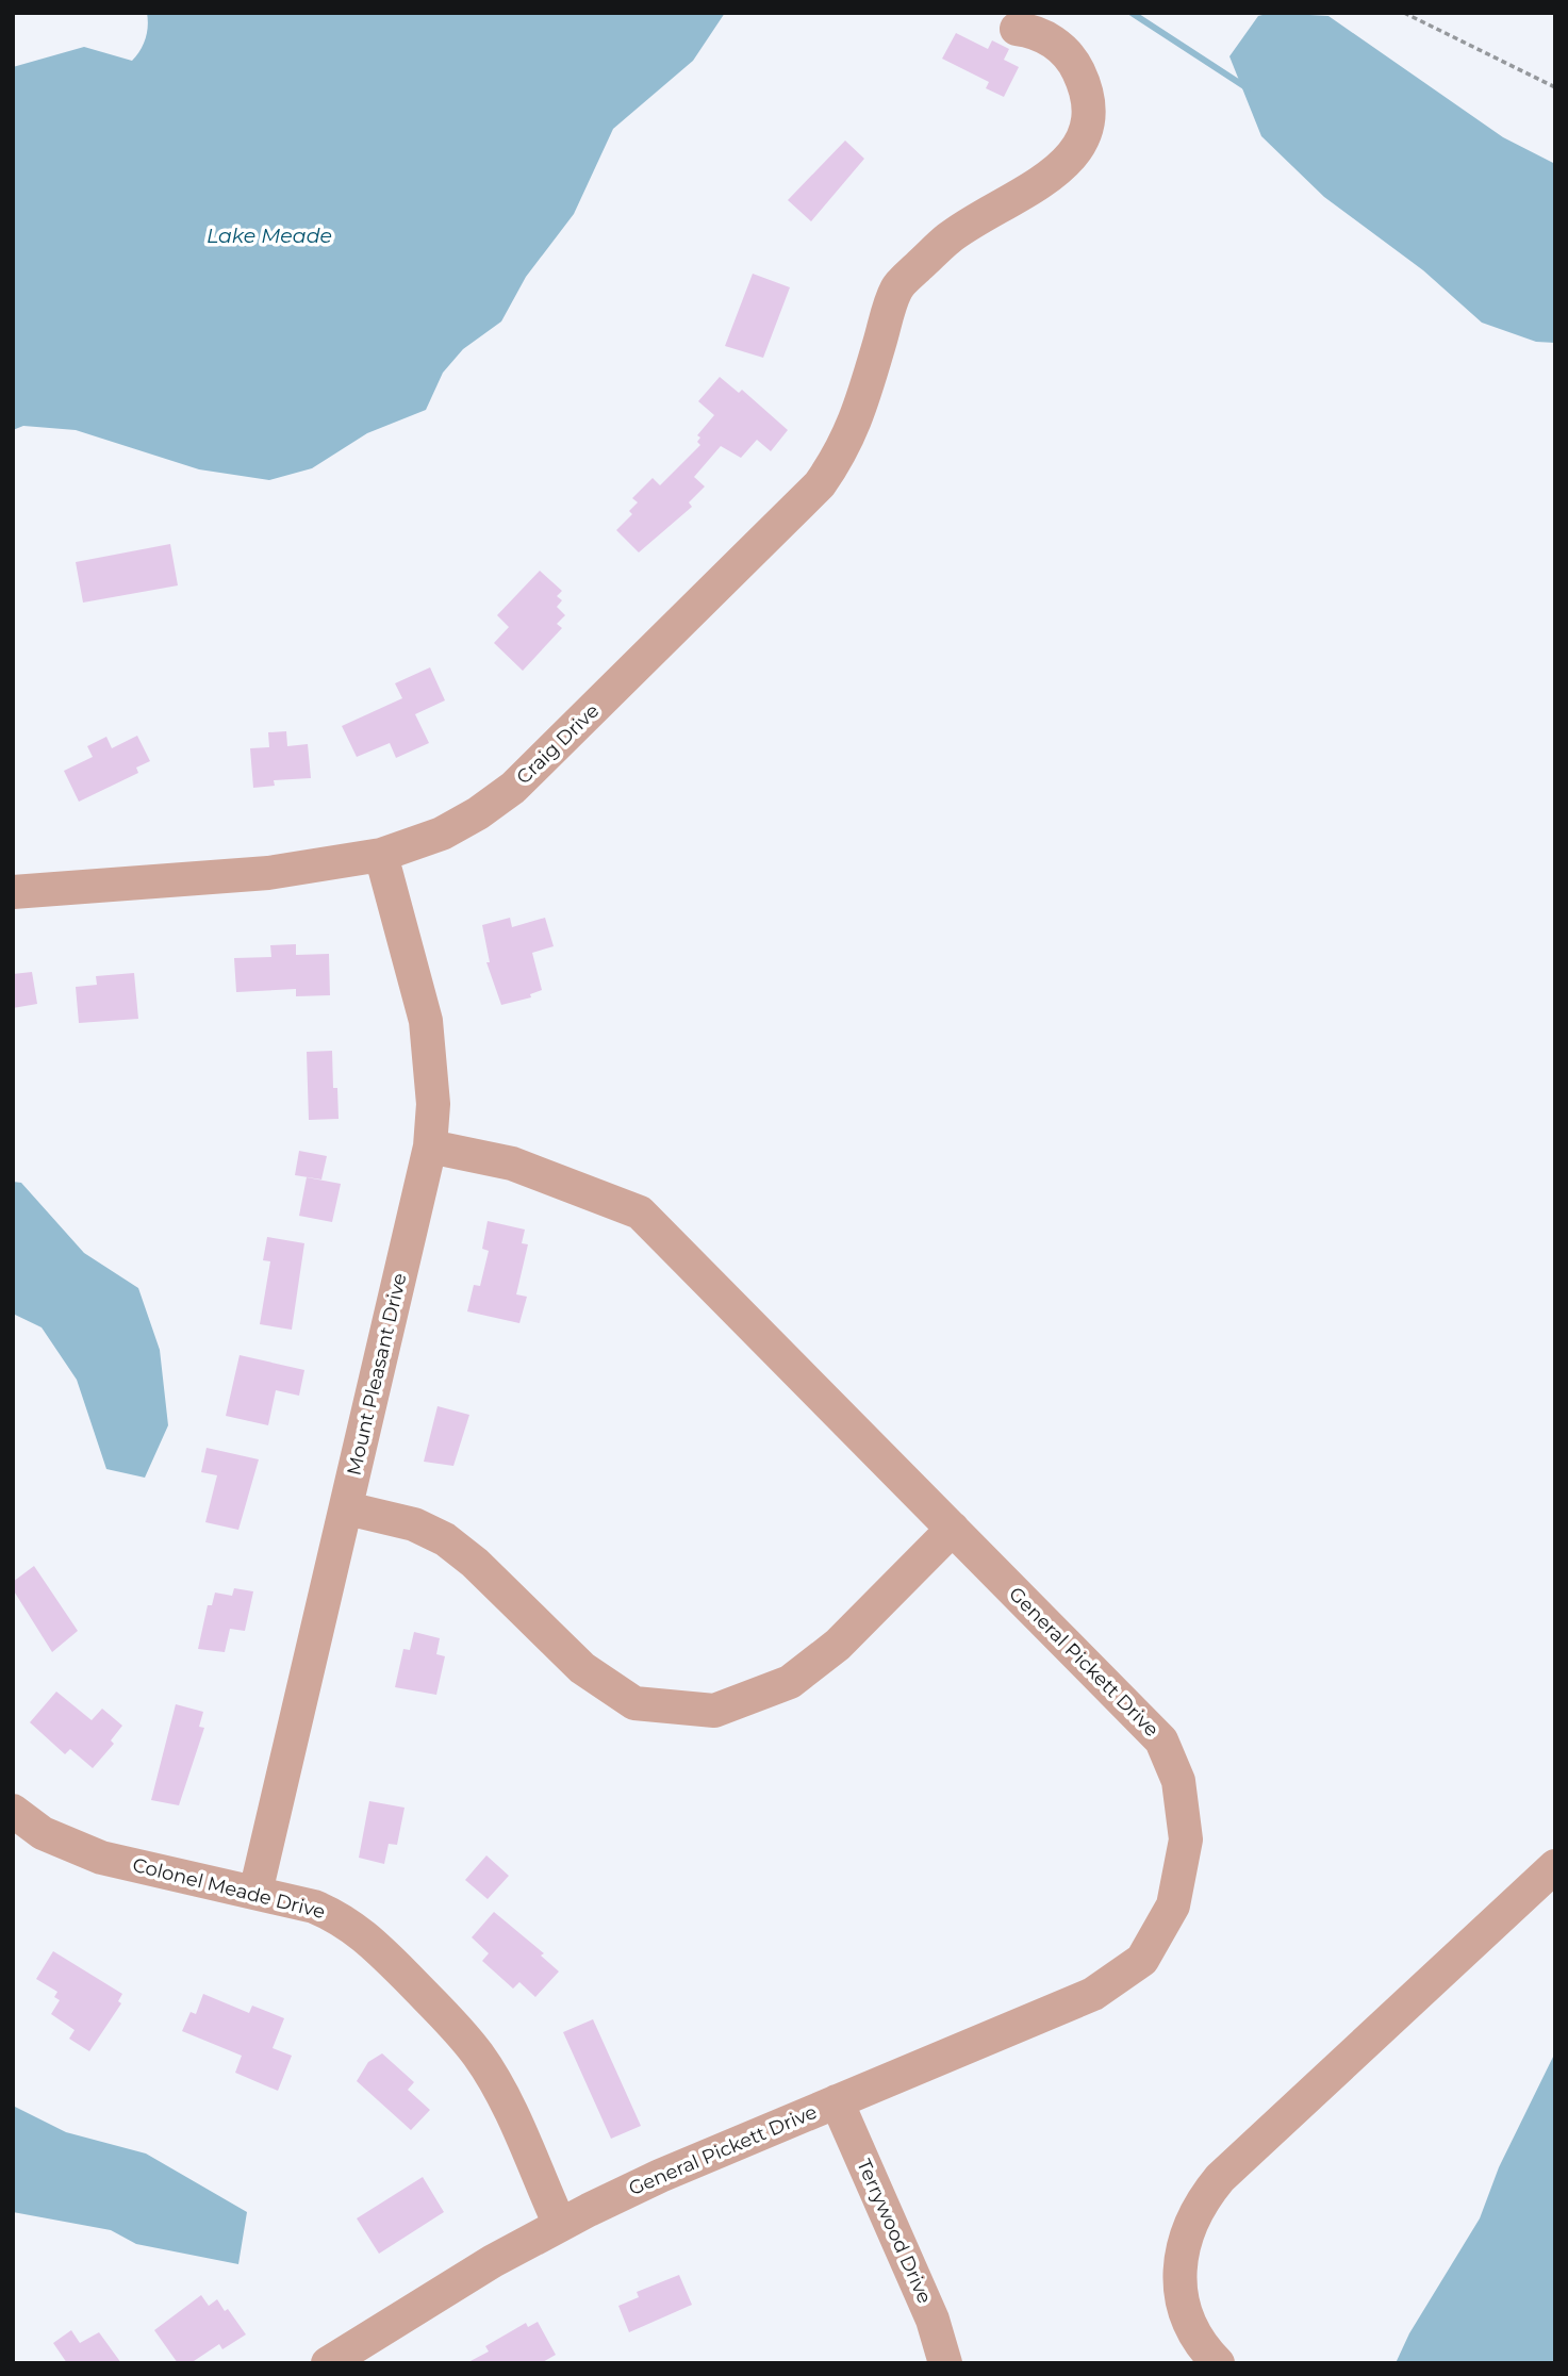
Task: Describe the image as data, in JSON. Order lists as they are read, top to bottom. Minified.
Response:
{"streets":{"street":["Craig Drive","Mount Pleasant Drive","General Pickett Drive","Colonel Meade Drive","Terrywood Drive"]},"crossings":[["Craig Drive","Mount Pleasant Drive"],["Mount Pleasant Drive","General Pickett Drive"],["Mount Pleasant Drive","Colonel Meade Drive"],["General Pickett Drive","Colonel Meade Drive"],["General Pickett Drive","Terrywood Drive"]],"water":["Lake Meade"]}
